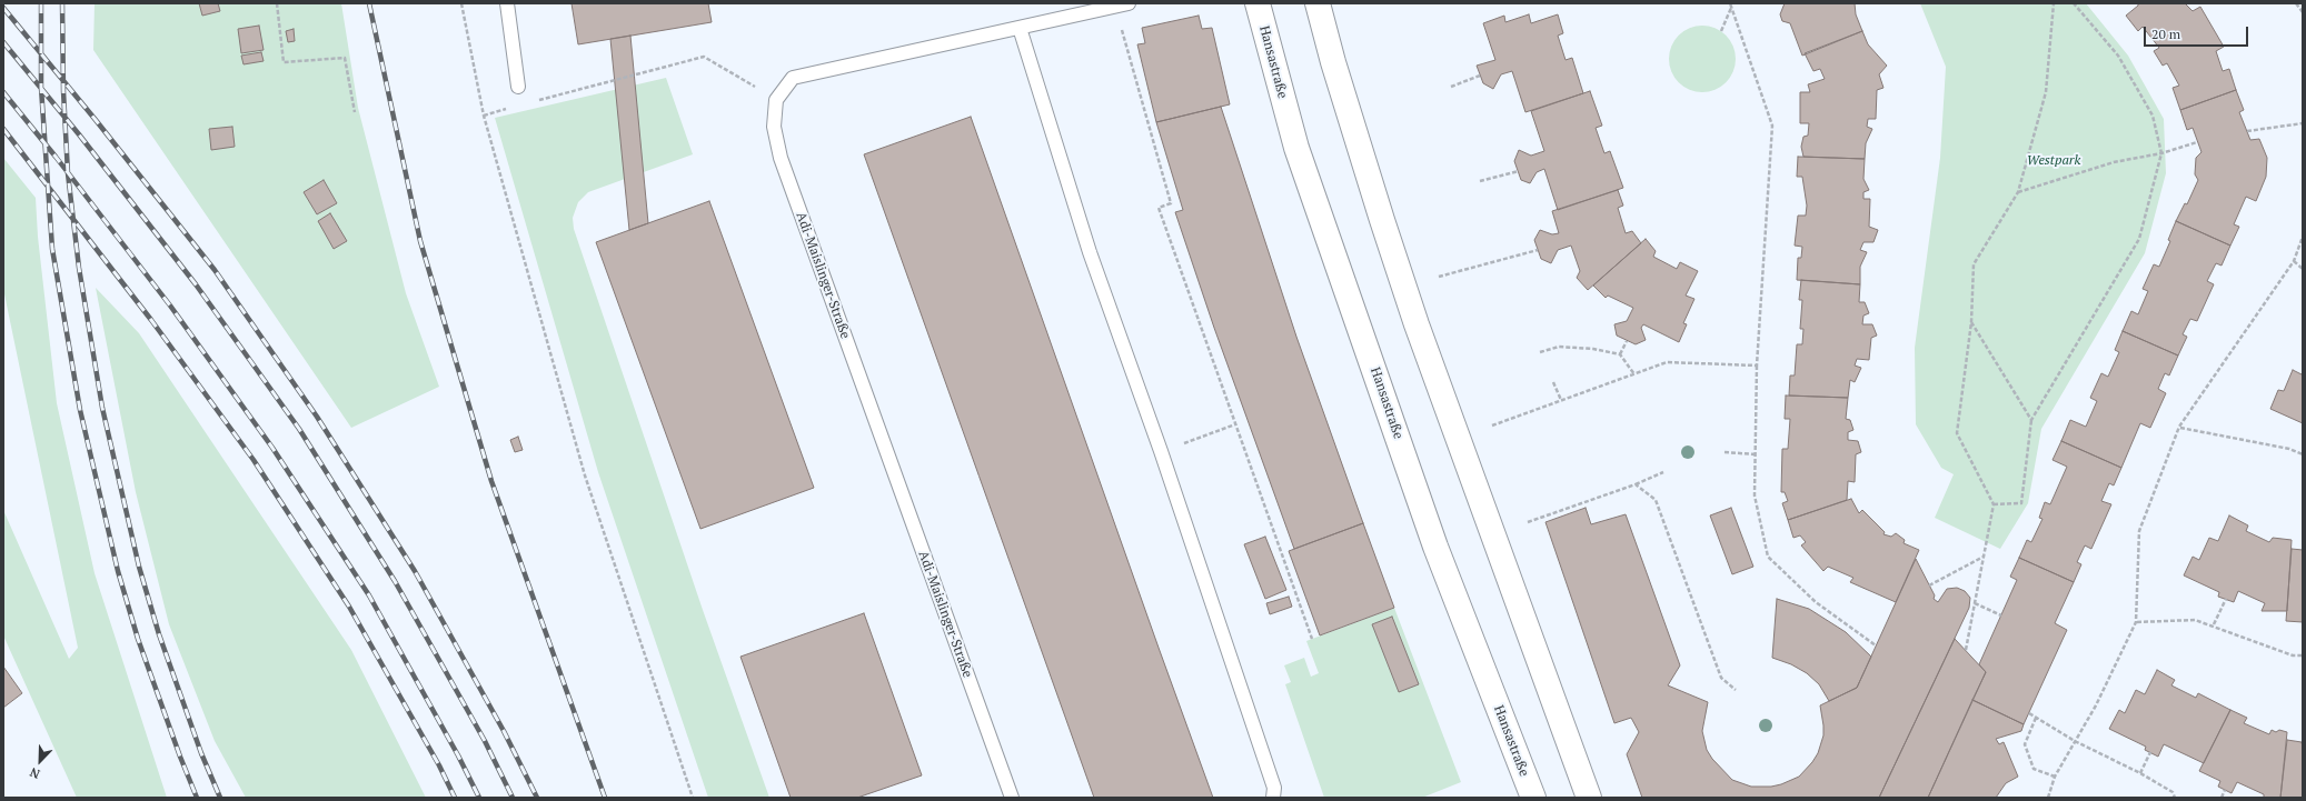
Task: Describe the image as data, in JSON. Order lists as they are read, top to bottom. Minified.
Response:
{"streets":{"main road":["Hansastraße"],"lane":["Adi-Maislinger-Straße"]},"parks":["Westpark"],"scale_bar":"20 m","north":"bottom left"}
